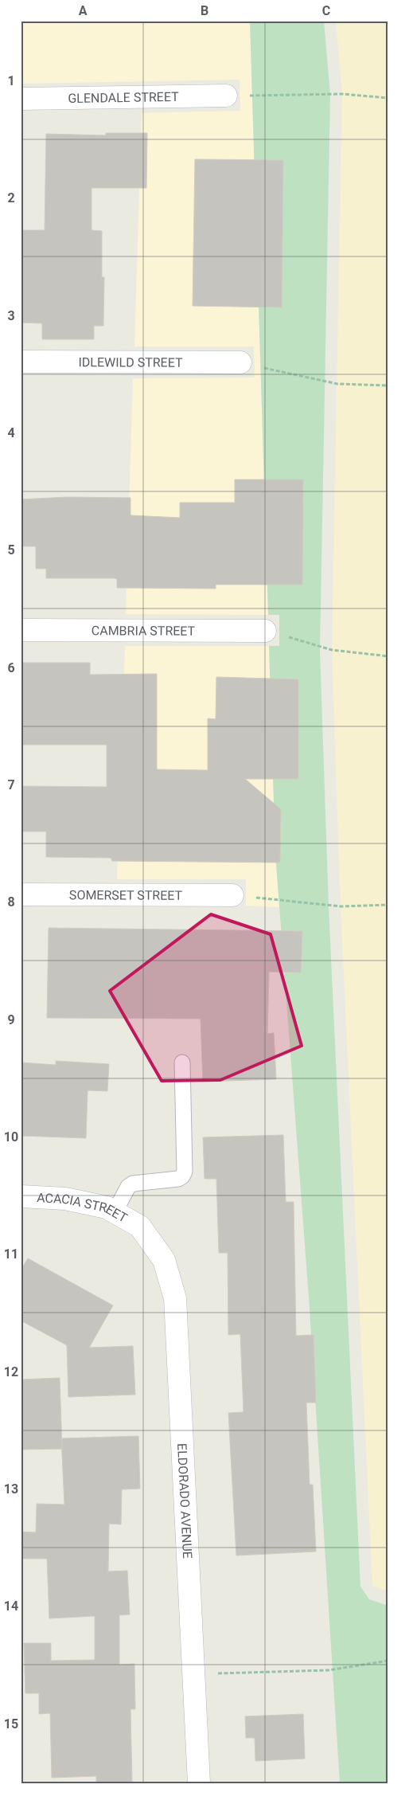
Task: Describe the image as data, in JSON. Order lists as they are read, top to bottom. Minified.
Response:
{"streets":{"street":["GLENDALE STREET","IDLEWILD STREET","CAMBRIA STREET","SOMERSET STREET","ACACIA STREET","ELDORADO AVENUE"]},"crossings":[["ACACIA STREET","ELDORADO AVENUE"]],"grid":{"columns":["A","B","C"],"rows":["1","2","3","4","5","6","7","8","9","10","11","12","13","14","15"]}}
